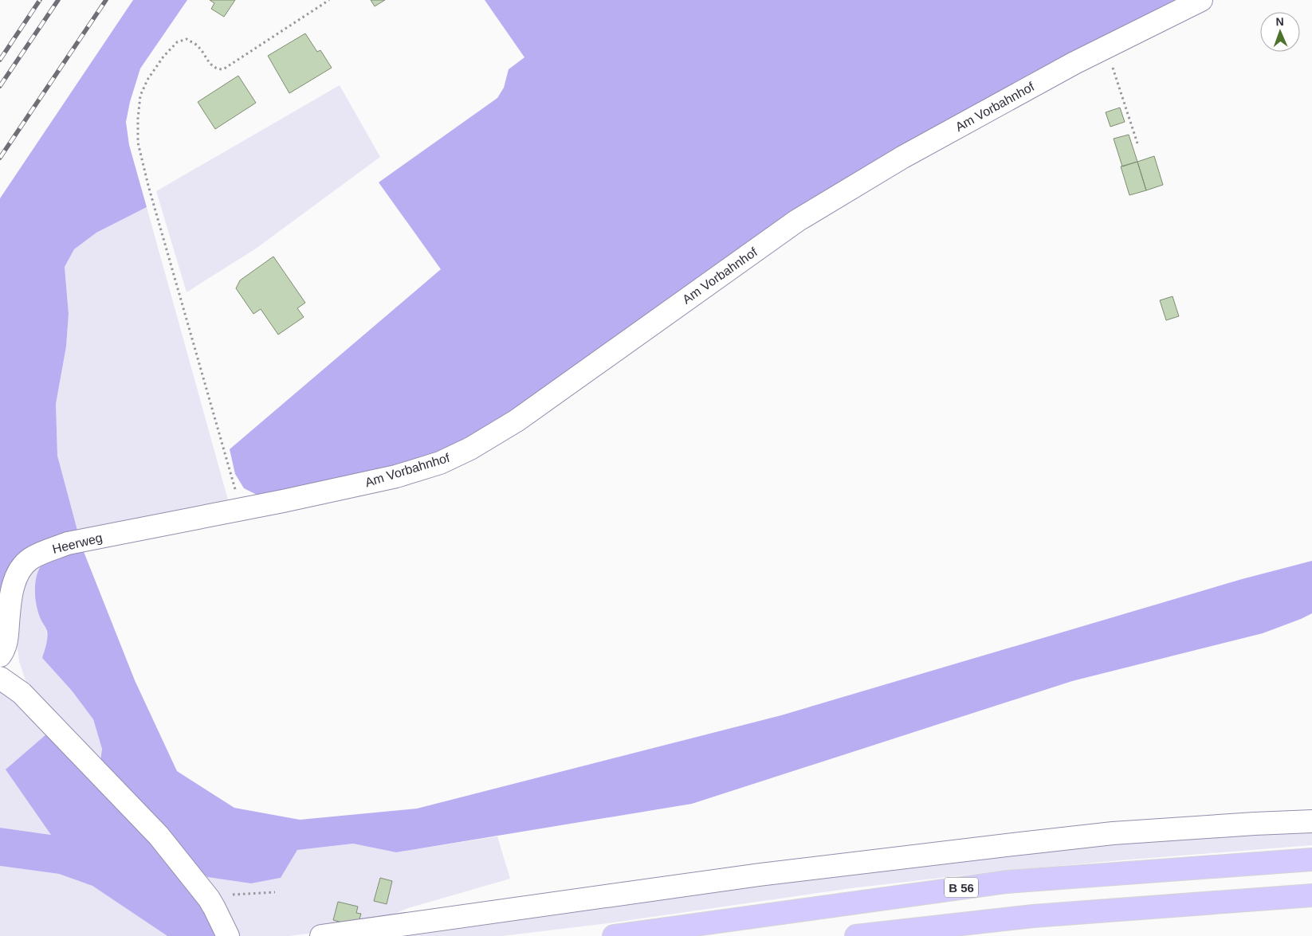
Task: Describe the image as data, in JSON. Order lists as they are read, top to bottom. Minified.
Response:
{"streets":{"main road":["B 56"],"street":["Am Vorbahnhof","Heerweg"]},"crossings":[["Am Vorbahnhof","Heerweg"]],"north":"top"}
